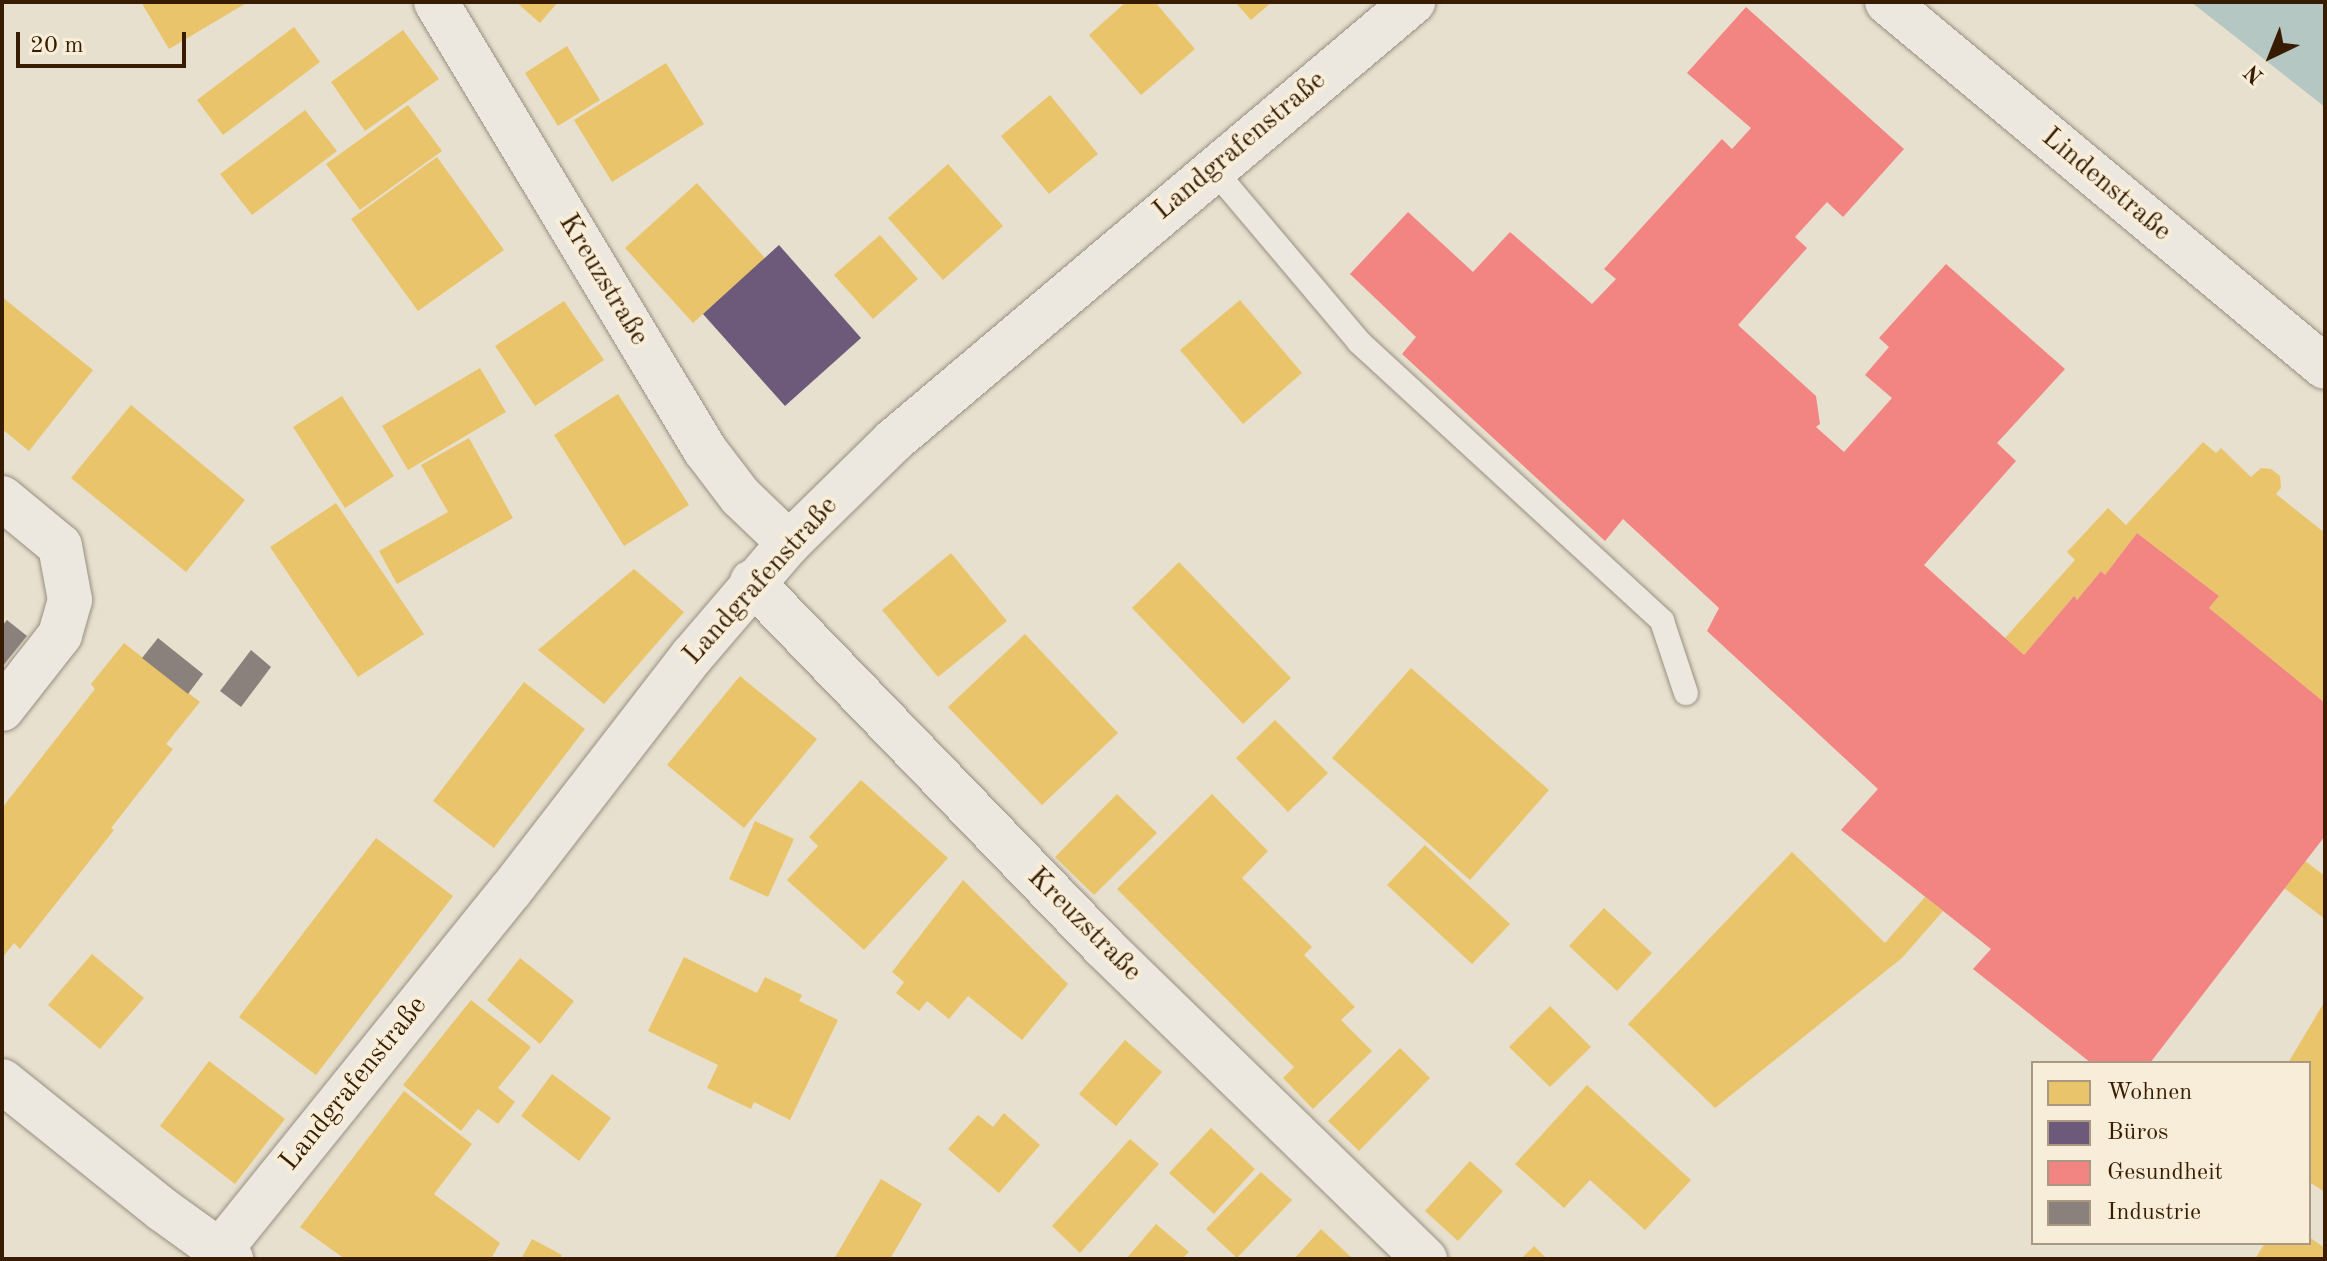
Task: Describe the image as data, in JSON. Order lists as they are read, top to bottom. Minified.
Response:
{"streets":{"street":["Landgrafenstraße","Lindenstraße","Kreuzstraße"]},"crossings":[["Landgrafenstraße","Kreuzstraße"]],"legend":["Wohnen","Büros","Gesundheit","Industrie"],"scale_bar":"20 m","north":"bottom left"}
